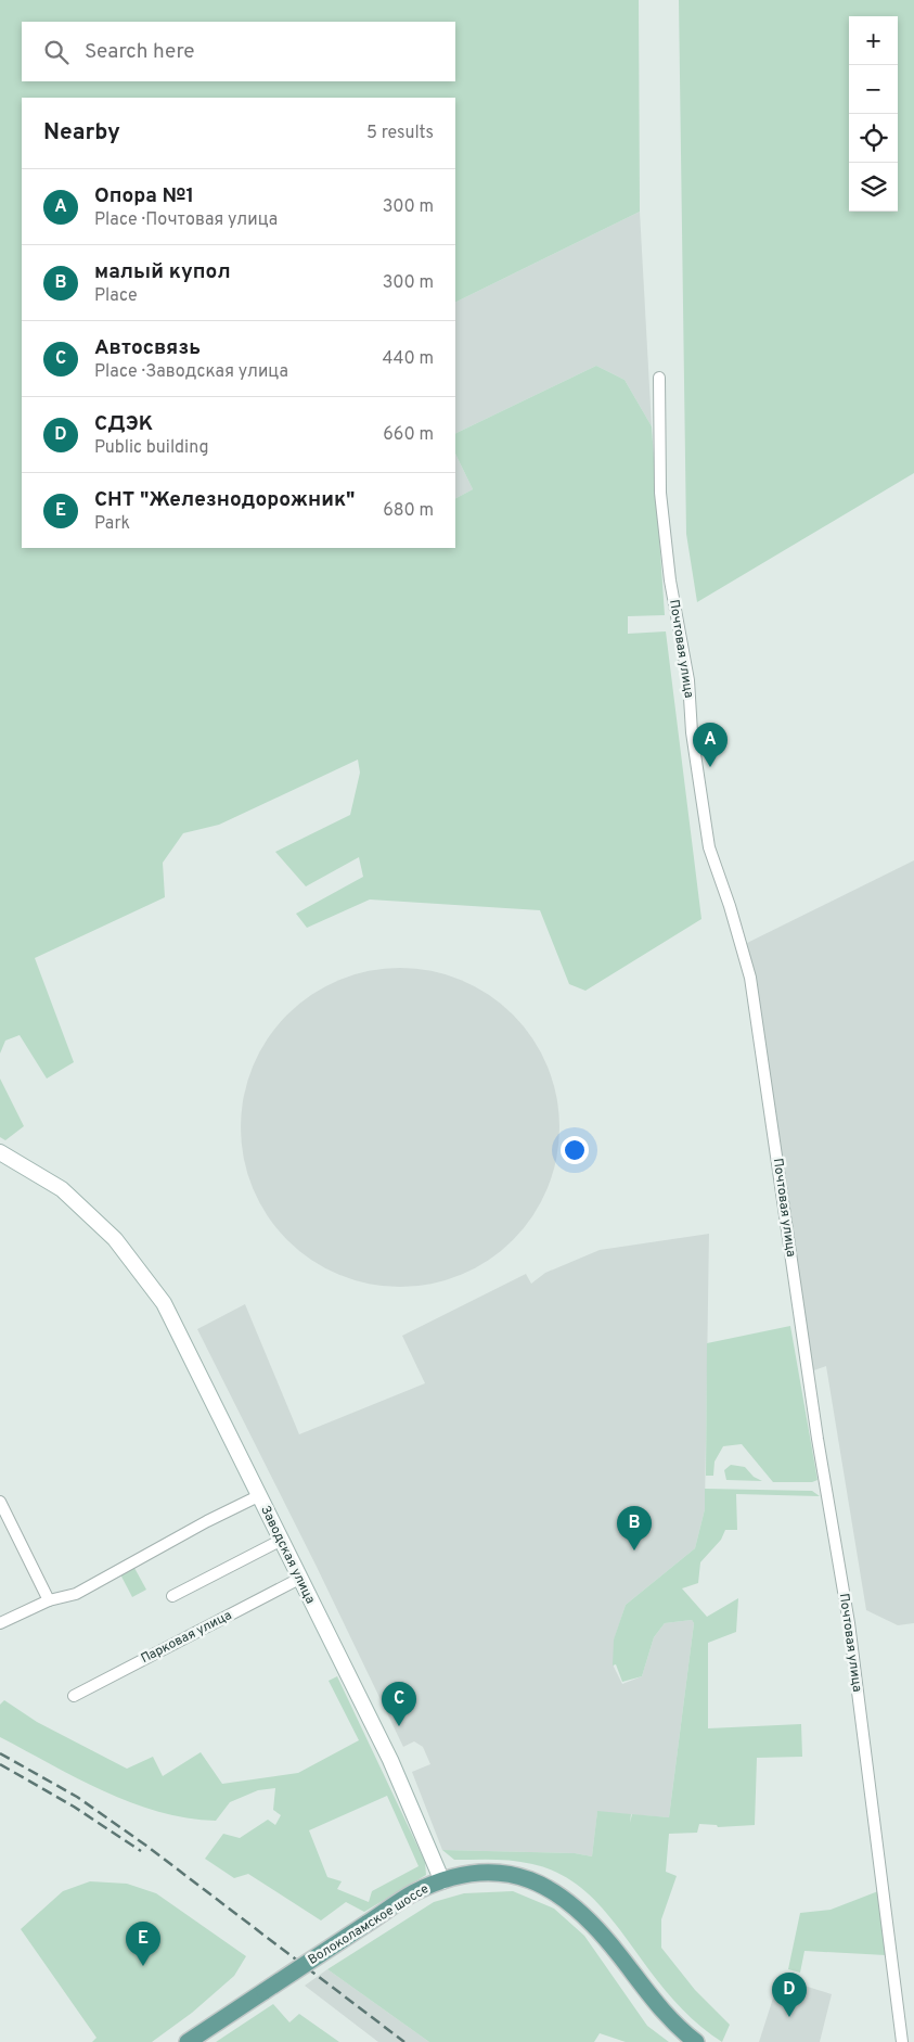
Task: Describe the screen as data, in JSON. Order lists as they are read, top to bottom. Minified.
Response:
{"streets":{"main road":["Заводская улица","Волоколамское шоссе"],"street":["Почтовая улица","Парковая улица"]},"crossings":[["Заводская улица","Парковая улица"],["Заводская улица","Волоколамское шоссе"]],"page":{"map_buttons":["+","−"],"search":"Search here","heading":["Nearby","5 results"],"list":[{"mark":"A","name":"Опора №1","note":"Place · Почтовая улица","value":"300 m"},{"mark":"B","name":"малый купол","note":"Place","value":"300 m"},{"mark":"C","name":"Автосвязь","note":"Place · Заводская улица","value":"440 m"},{"mark":"D","name":"СДЭК","note":"Public building","value":"660 m"},{"mark":"E","name":"СНТ \"Железнодорожник\"","note":"Park","value":"680 m"}],"pins":["A","B","C","E","D"]}}
